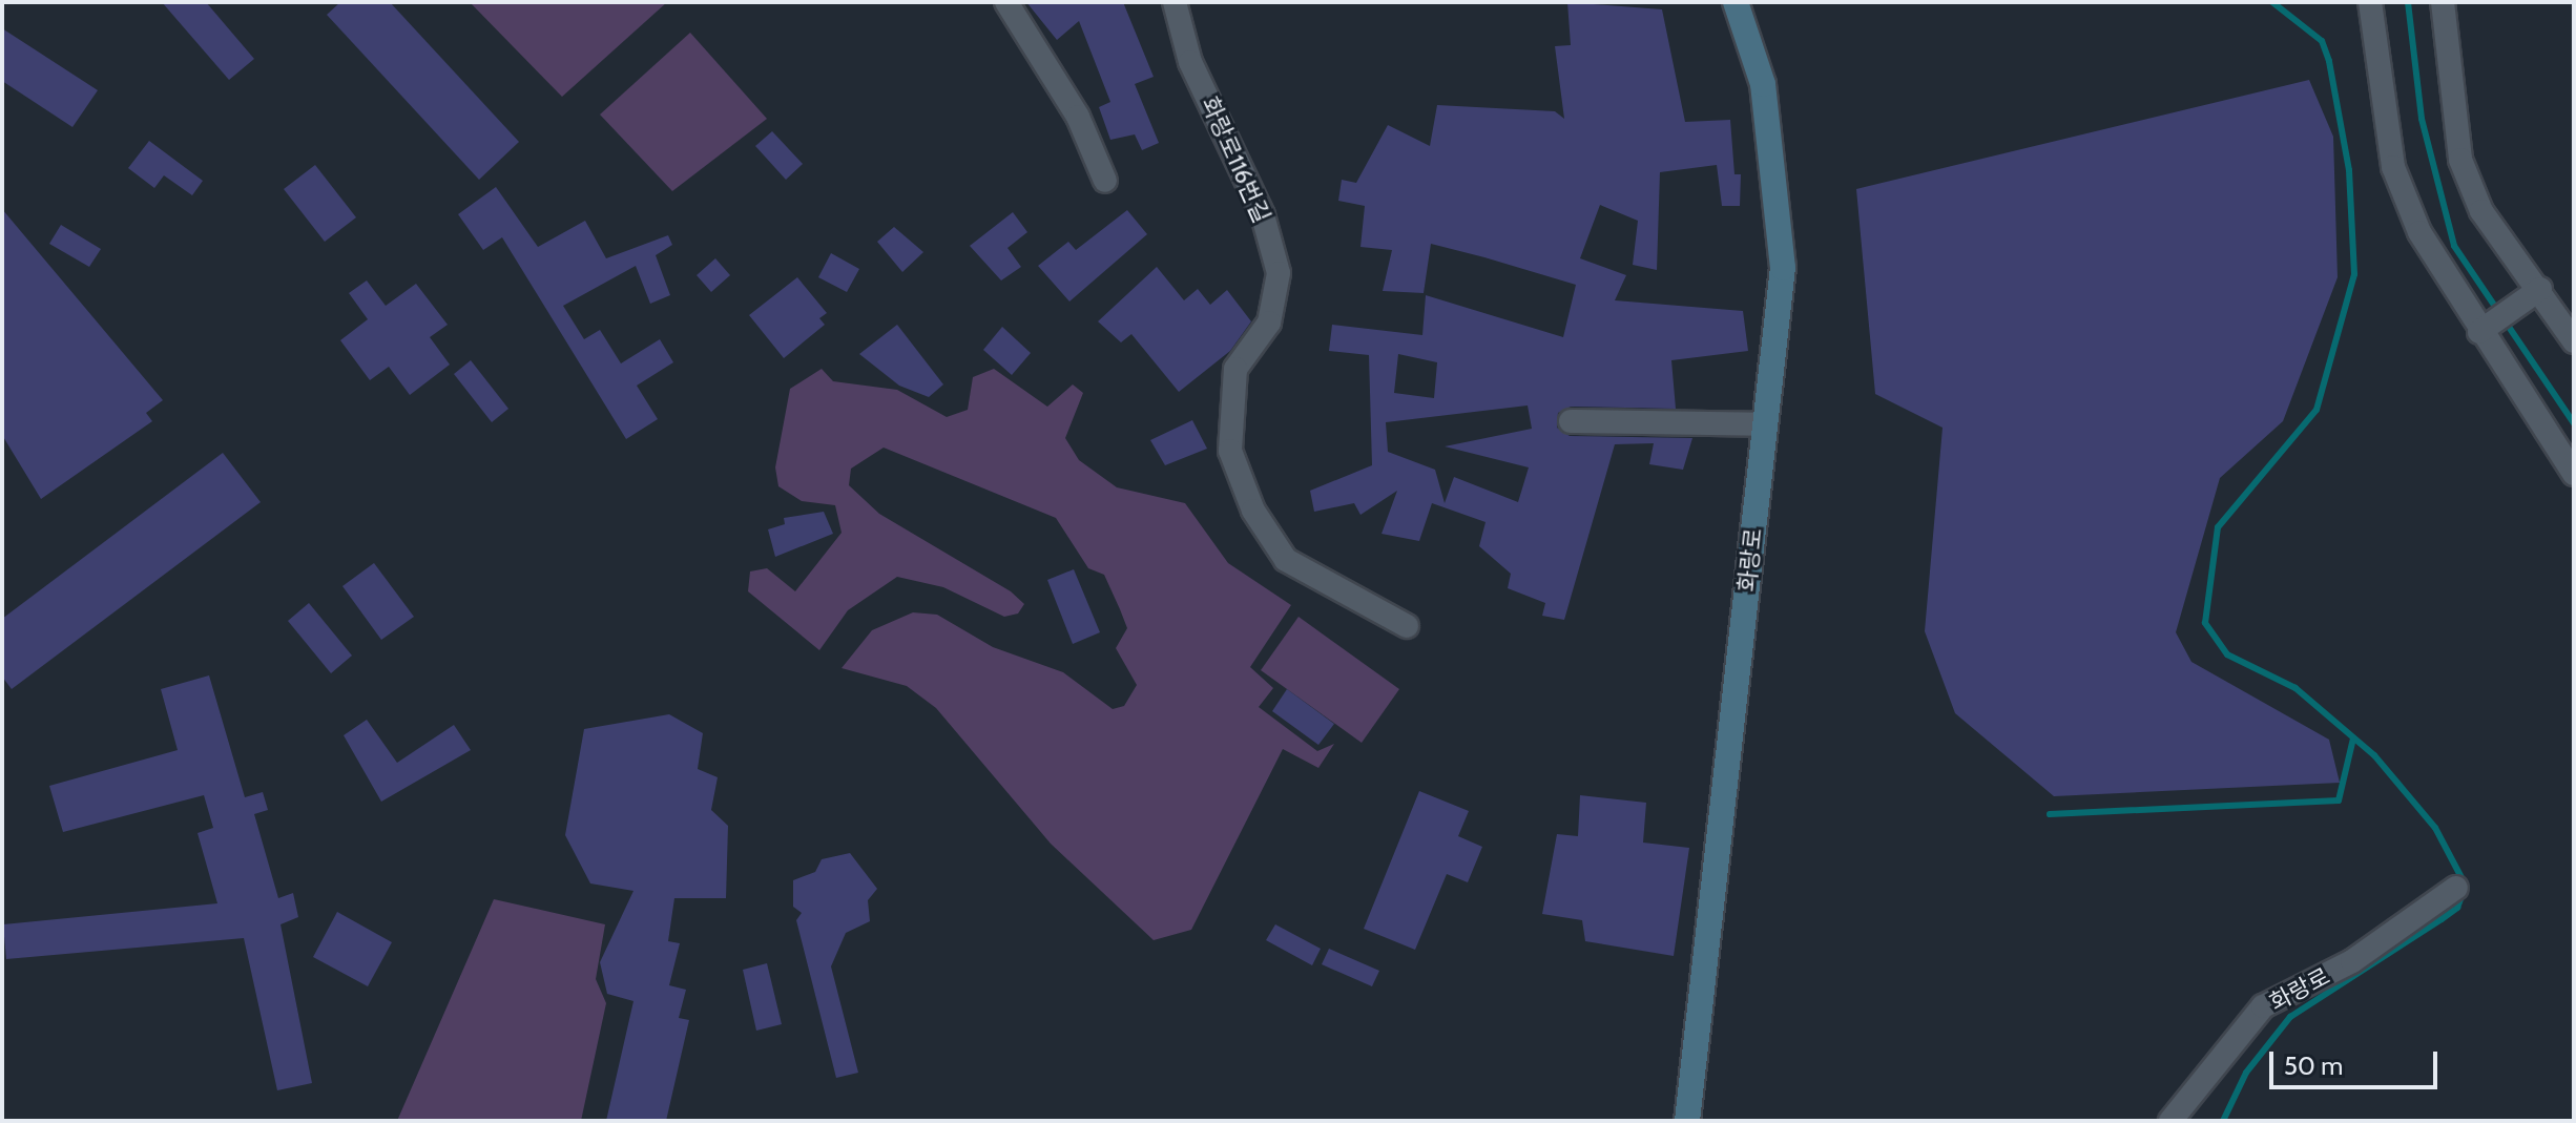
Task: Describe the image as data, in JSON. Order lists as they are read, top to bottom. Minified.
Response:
{"streets":{"main road":["화랑로"],"street":["화랑로116번길"]},"scale_bar":"50 m"}
